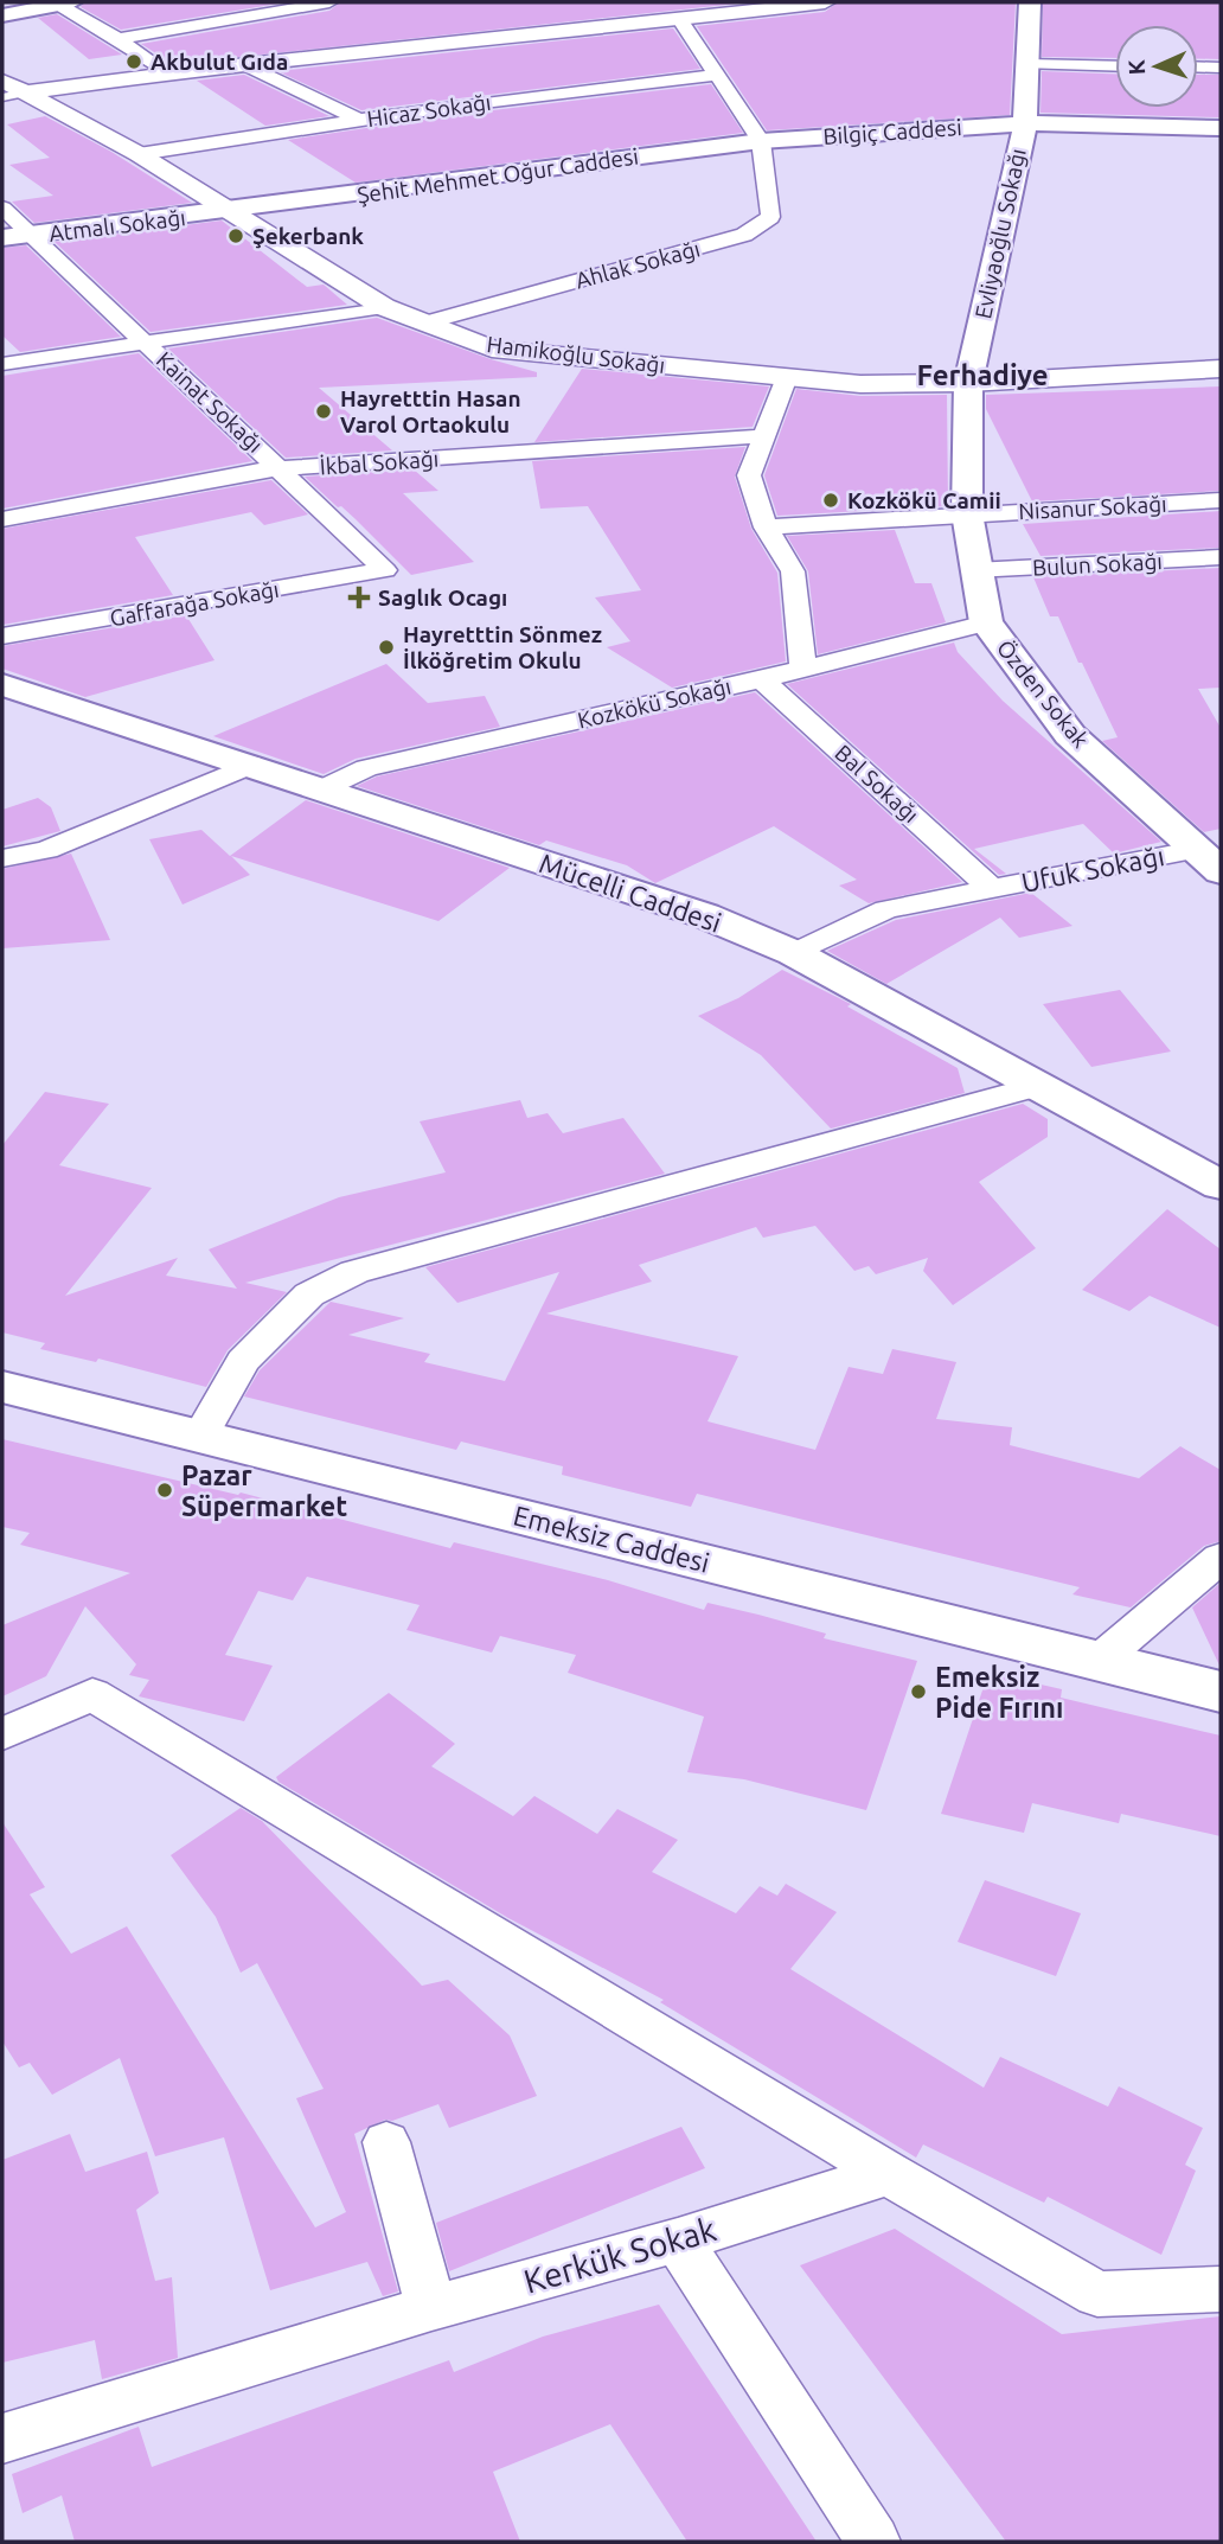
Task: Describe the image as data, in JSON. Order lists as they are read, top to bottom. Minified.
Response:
{"streets":{"main road":["Bilgiç Caddesi","Şehit Mehmet Oğur Caddesi","Atmalı Sokağı","Evliyaoğlu Sokağı","Özden Sokak","Mücelli Caddesi","Emeksiz Caddesi"],"street":["Hicaz Sokağı","Ahlak Sokağı","Hamikoğlu Sokağı","Kainat Sokağı","İkbal Sokağı","Nisanur Sokağı","Bulun Sokağı","Gaffarağa Sokağı","Kozkökü Sokağı","Bal Sokağı","Ufuk Sokağı","Kerkük Sokak"]},"crossings":[["Hicaz Sokağı","Hamikoğlu Sokağı"],["Bilgiç Caddesi","Şehit Mehmet Oğur Caddesi"],["Bilgiç Caddesi","Evliyaoğlu Sokağı"],["Bilgiç Caddesi","Ahlak Sokağı"],["Şehit Mehmet Oğur Caddesi","Atmalı Sokağı"],["Şehit Mehmet Oğur Caddesi","Ahlak Sokağı"],["Şehit Mehmet Oğur Caddesi","Hamikoğlu Sokağı"],["Atmalı Sokağı","Hamikoğlu Sokağı"],["Atmalı Sokağı","Kainat Sokağı"],["Evliyaoğlu Sokağı","Hamikoğlu Sokağı"],["Evliyaoğlu Sokağı","Nisanur Sokağı"],["Evliyaoğlu Sokağı","Özden Sokak"],["Ahlak Sokağı","Hamikoğlu Sokağı"],["Kainat Sokağı","İkbal Sokağı"],["Kainat Sokağı","Gaffarağa Sokağı"],["Nisanur Sokağı","Özden Sokak"],["Bulun Sokağı","Özden Sokak"],["Özden Sokak","Kozkökü Sokağı"],["Özden Sokak","Ufuk Sokağı"],["Kozkökü Sokağı","Bal Sokağı"],["Kozkökü Sokağı","Mücelli Caddesi"],["Bal Sokağı","Ufuk Sokağı"],["Ufuk Sokağı","Mücelli Caddesi"]],"districts":["Ferhadiye"],"places":{"other":["Akbulut Gıda","Şekerbank","Hayretttin Hasan Varol Ortaokulu","Kozkökü Camii","Hayretttin Sönmez İlköğretim Okulu","Pazar Süpermarket","Emeksiz Pide Fırını"],"health":["Saglık Ocagı"]},"north":"left"}
